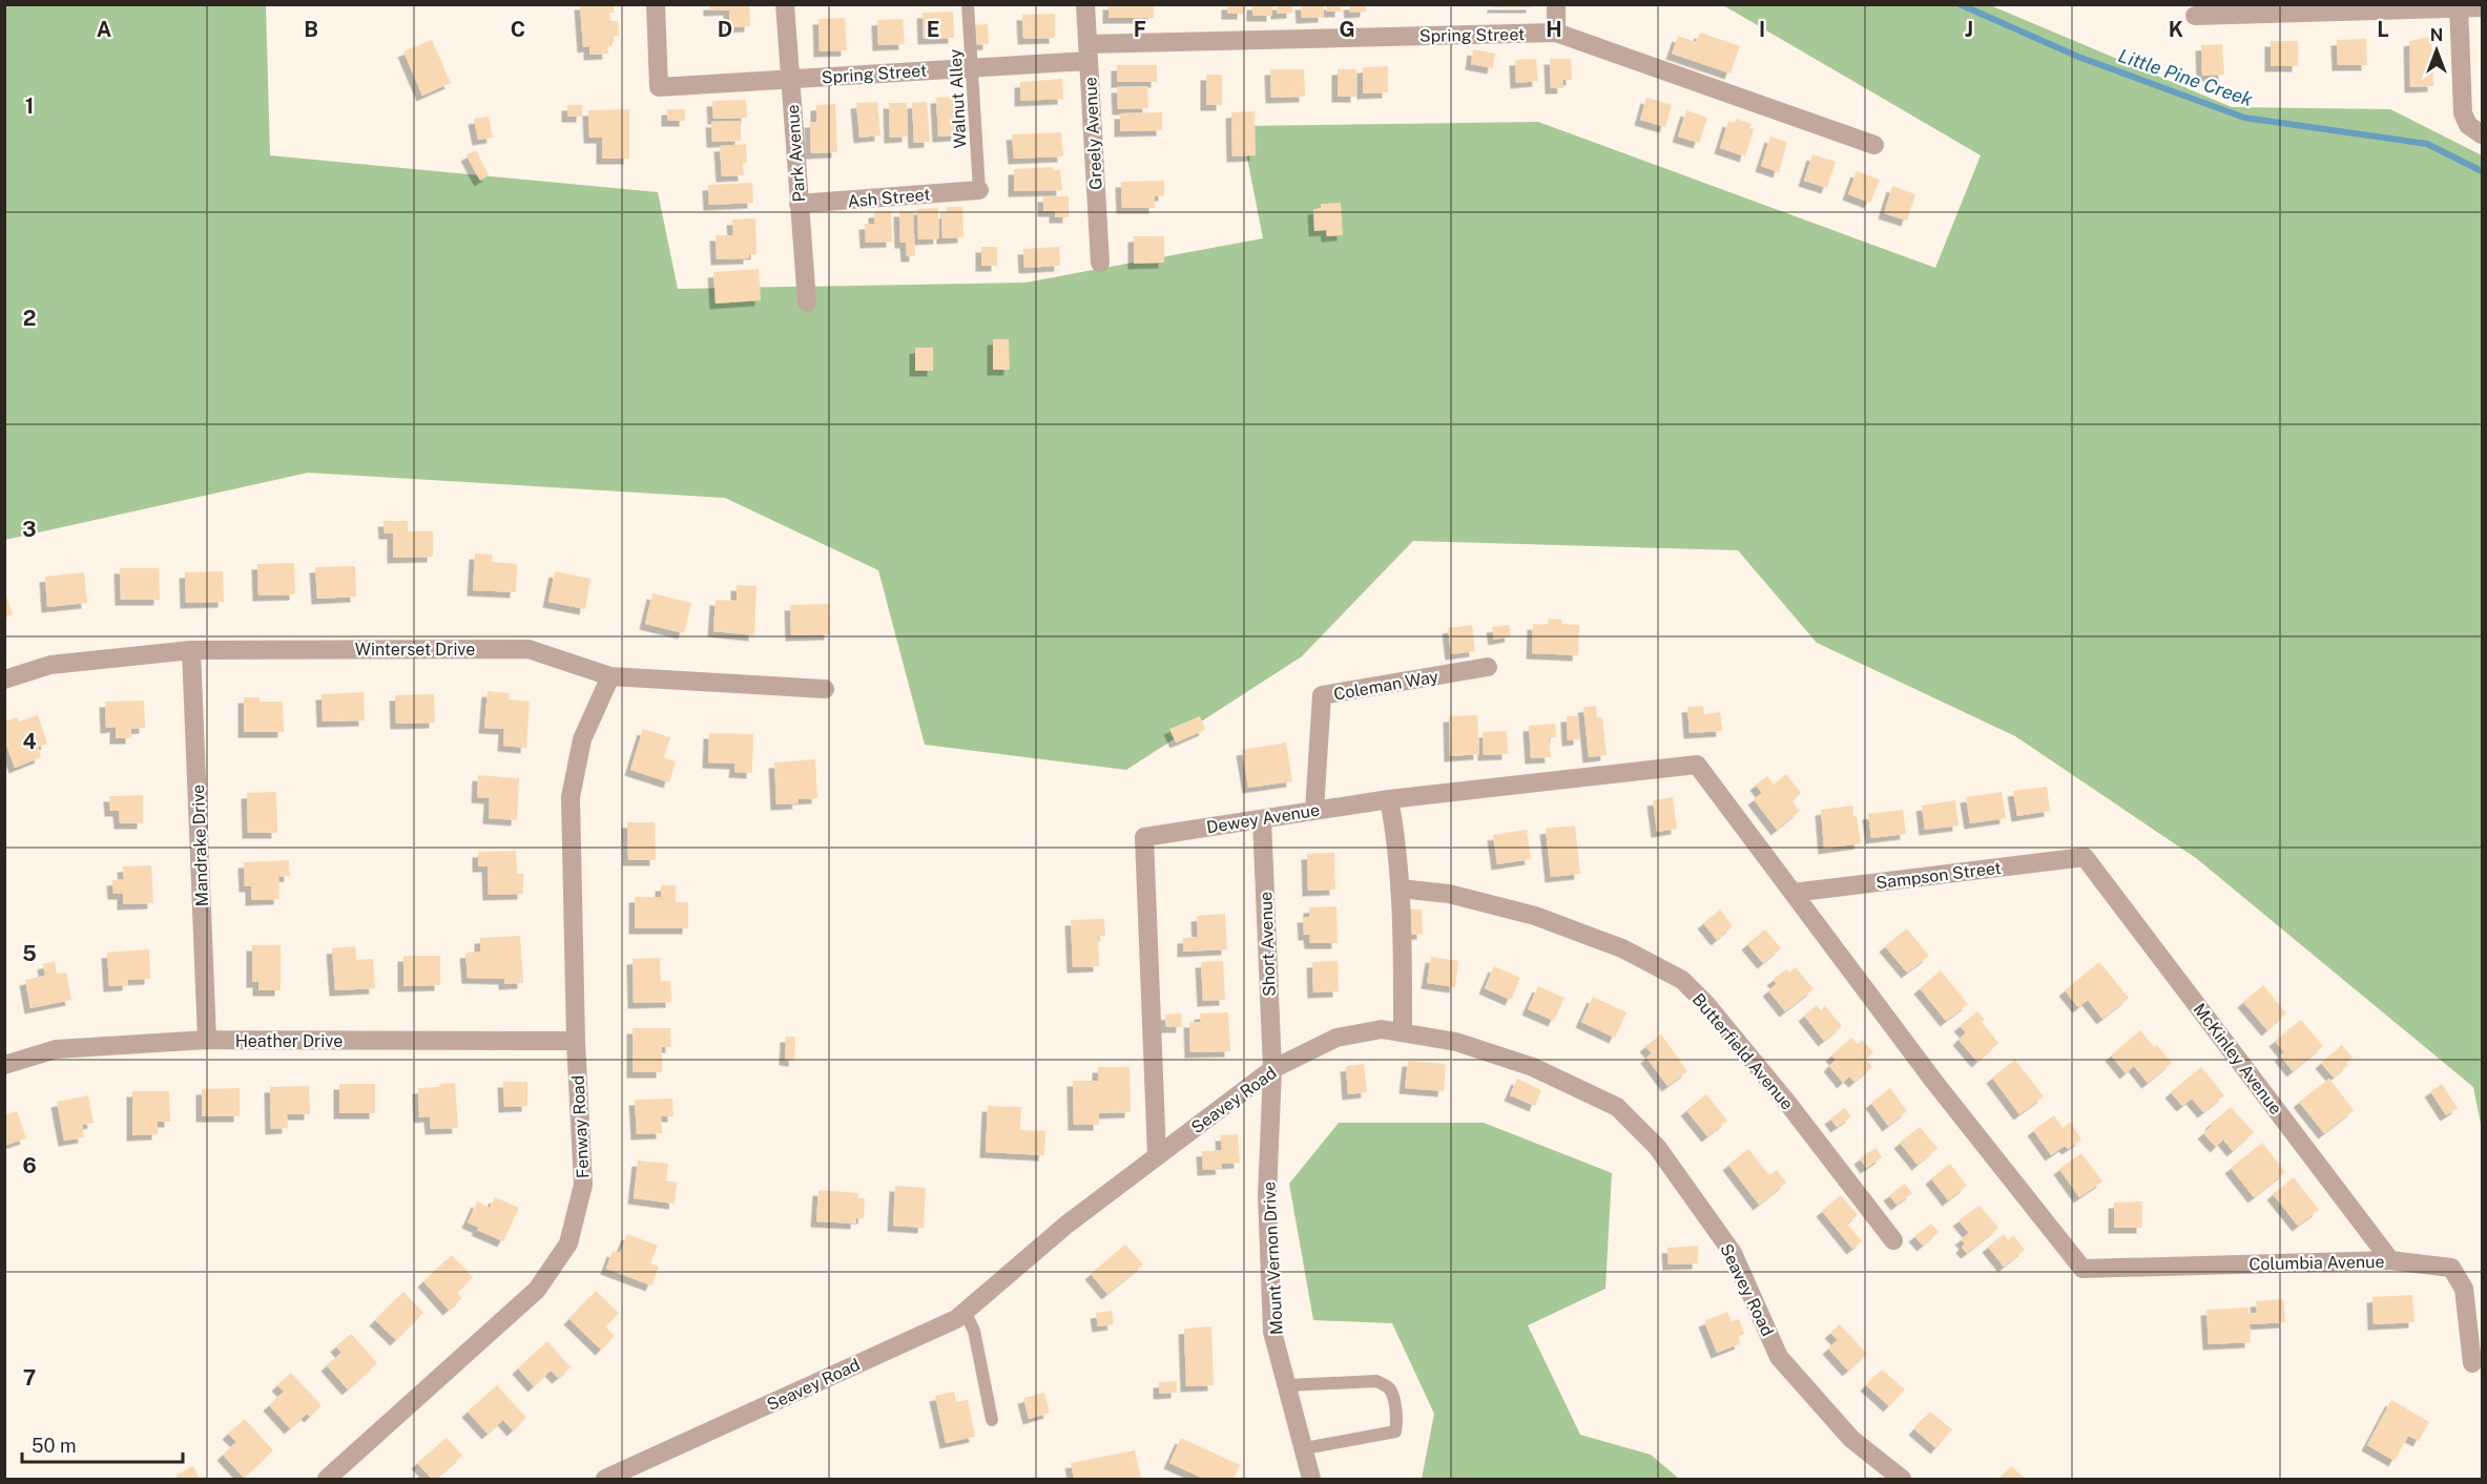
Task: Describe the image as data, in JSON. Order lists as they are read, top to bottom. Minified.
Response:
{"streets":{"street":["Spring Street","Greely Avenue","Park Avenue","Ash Street","Winterset Drive","Coleman Way","Dewey Avenue","Mandrake Drive","Sampson Street","Short Avenue","Heather Drive","Butterfield Avenue","McKinley Avenue","Seavey Road","Fenway Road","Mount Vernon Drive","Columbia Avenue"],"lane":["Walnut Alley"]},"crossings":[["Spring Street","Walnut Alley"],["Spring Street","Greely Avenue"],["Spring Street","Park Avenue"],["Walnut Alley","Ash Street"],["Park Avenue","Ash Street"],["Winterset Drive","Mandrake Drive"],["Winterset Drive","Fenway Road"],["Coleman Way","Dewey Avenue"],["Dewey Avenue","Sampson Street"],["Dewey Avenue","Short Avenue"],["Dewey Avenue","Seavey Road"],["Dewey Avenue","Columbia Avenue"],["Mandrake Drive","Heather Drive"],["Sampson Street","McKinley Avenue"],["Sampson Street","Columbia Avenue"],["Short Avenue","Seavey Road"],["Short Avenue","Mount Vernon Drive"],["Heather Drive","Fenway Road"],["McKinley Avenue","Columbia Avenue"],["Seavey Road","Mount Vernon Drive"]],"water":["Little Pine Creek"],"scale_bar":"50 m","north":"top","grid":{"columns":["A","B","C","D","E","F","G","H","I","J","K","L"],"rows":["1","2","3","4","5","6","7"]}}
